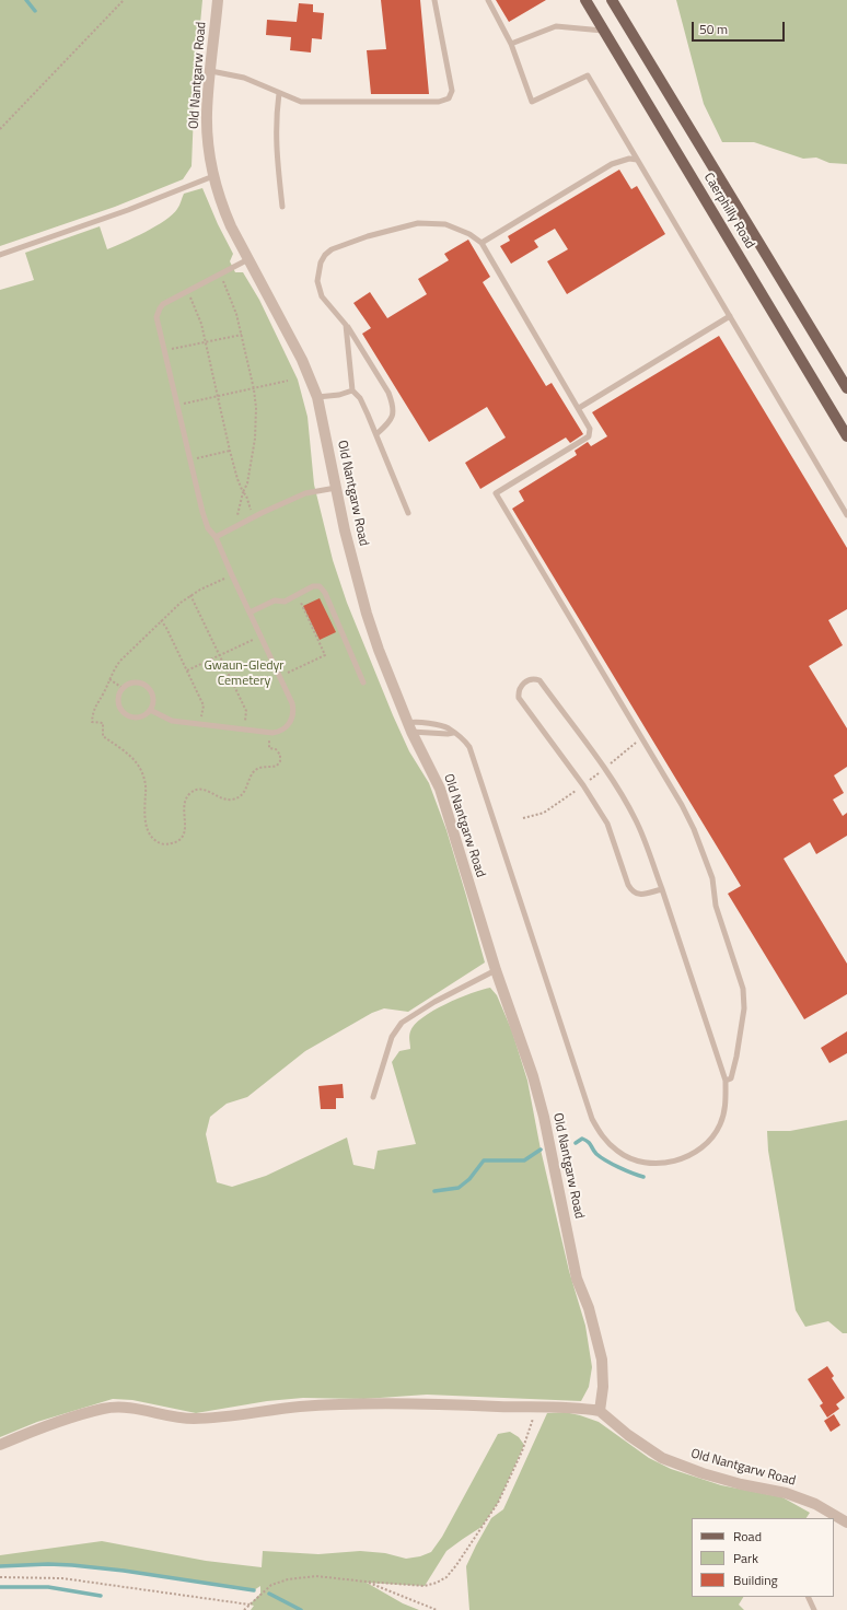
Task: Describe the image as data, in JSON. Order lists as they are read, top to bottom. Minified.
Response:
{"streets":{"main road":["Caerphilly Road"],"street":["Old Nantgarw Road"]},"parks":["Gwaun-Gledyr Cemetery"],"legend":["Road","Park","Building"],"scale_bar":"50 m"}
